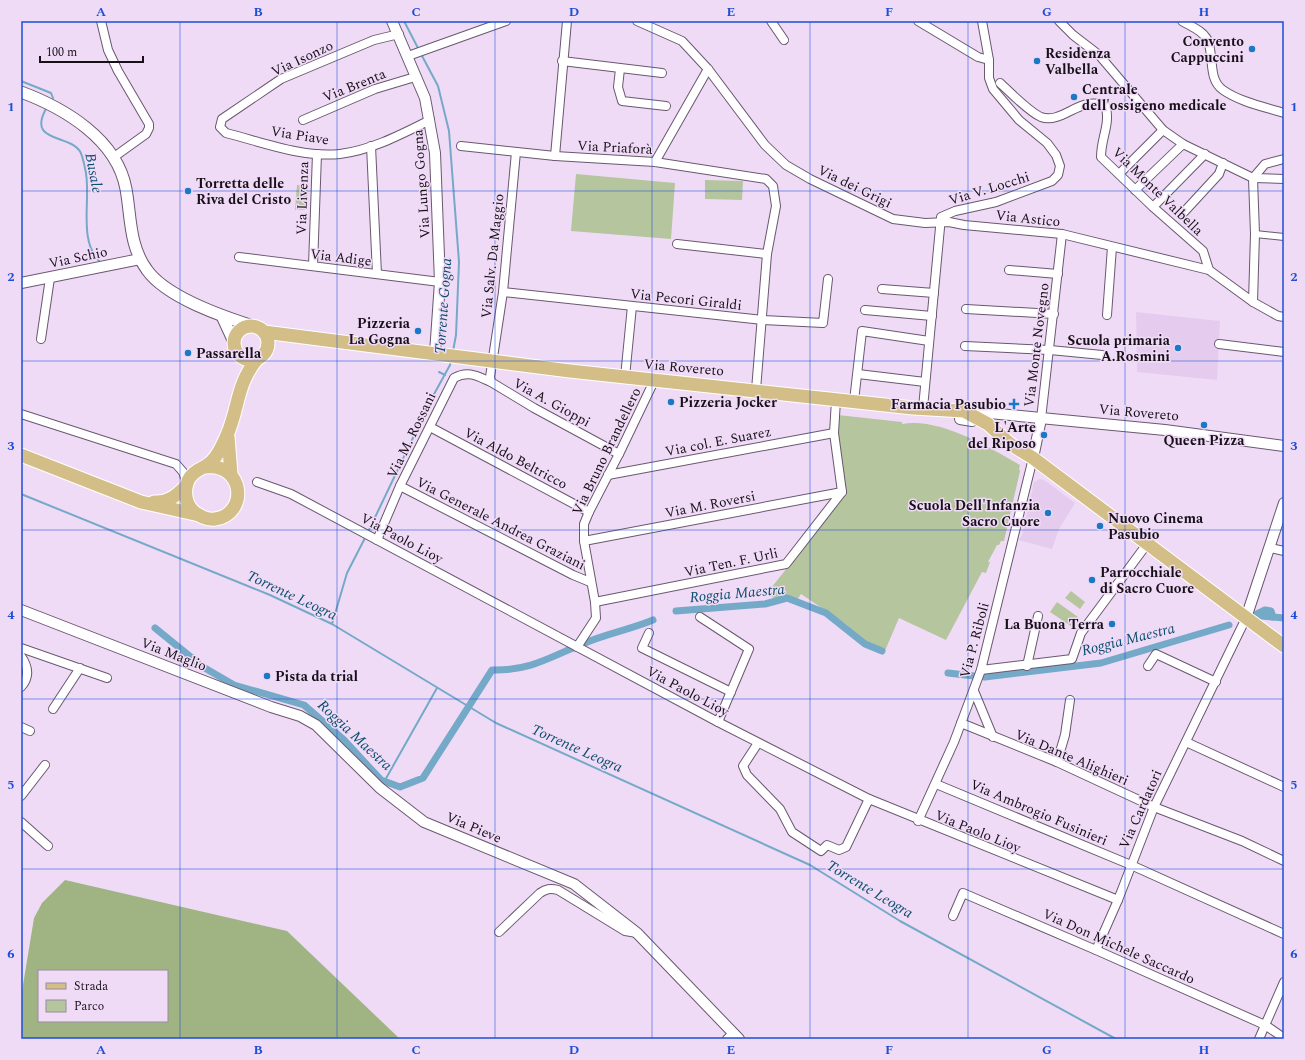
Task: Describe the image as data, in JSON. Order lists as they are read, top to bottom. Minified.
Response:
{"streets":{"main road":["Via Rovereto"],"street":["Via Isonzo","Via Brenta","Via Piave","Via Priaforà","Via Lungo Gogna","Via dei Grigi","Via V. Locchi","Via Monte Valbella","Via Livenza","Via Astico","Via Salv. Da Maggio","Via Schio","Via Adige","Via Pecori Giraldi","Via Monte Novegno","Via A. Gioppi","Via M. Rossani","Via col. E. Suarez","Via Bruno Brandellero","Via Aldo Beltricco","Via M. Roversi","Via Generale Andrea Graziani","Via Paolo Lioy","Via Ten. F. Urli","Via P. Riboli","Via Maglio","Via Dante Alighieri","Via Cardatori","Via Ambrogio Fusinieri","Via Pieve","Via Don Michele Saccardo"]},"crossings":[["Via Isonzo","Via Piave"],["Via Isonzo","Via Lungo Gogna"],["Via Brenta","Via Lungo Gogna"],["Via Piave","Via Lungo Gogna"],["Via Piave","Via Livenza"],["Via Priaforà","Via Salv. Da Maggio"],["Via Lungo Gogna","Via Adige"],["Via Lungo Gogna","Via Rovereto"],["Via dei Grigi","Via V. Locchi"],["Via dei Grigi","Via Astico"],["Via V. Locchi","Via Astico"],["Via Monte Valbella","Via Astico"],["Via Livenza","Via Adige"],["Via Astico","Via Monte Novegno"],["Via Salv. Da Maggio","Via Pecori Giraldi"],["Via Salv. Da Maggio","Via Rovereto"],["Via Salv. Da Maggio","Via A. Gioppi"],["Via Monte Novegno","Via Rovereto"],["Via Monte Novegno","Via P. Riboli"],["Via Rovereto","Via A. Gioppi"],["Via Rovereto","Via Bruno Brandellero"],["Via A. Gioppi","Via M. Rossani"],["Via A. Gioppi","Via Bruno Brandellero"],["Via M. Rossani","Via Aldo Beltricco"],["Via M. Rossani","Via Generale Andrea Graziani"],["Via M. Rossani","Via Paolo Lioy"],["Via col. E. Suarez","Via Bruno Brandellero"],["Via Bruno Brandellero","Via Aldo Beltricco"],["Via Bruno Brandellero","Via M. Roversi"],["Via Bruno Brandellero","Via Generale Andrea Graziani"],["Via Bruno Brandellero","Via Paolo Lioy"],["Via Bruno Brandellero","Via Ten. F. Urli"],["Via M. Roversi","Via Ten. F. Urli"],["Via Paolo Lioy","Via P. Riboli"],["Via Paolo Lioy","Via Cardatori"],["Via P. Riboli","Via Dante Alighieri"],["Via P. Riboli","Via Ambrogio Fusinieri"],["Via Maglio","Via Pieve"],["Via Dante Alighieri","Via Cardatori"],["Via Cardatori","Via Ambrogio Fusinieri"],["Via Cardatori","Via Don Michele Saccardo"]],"water":["Busale","Torrente Gogna","Roggia Maestra","Torrente Leogra"],"places":{"other":["Convento Cappuccini","Residenza Valbella","Centrale dell'ossigeno medicale","Torretta delle Riva del Cristo","Pizzeria La Gogna","Scuola primaria A.Rosmini","Passarella","Pizzeria Jocker","Queen Pizza","L'Arte del Riposo","Scuola Dell'Infanzia Sacro Cuore","Nuovo Cinema Pasubio","Parrocchiale di Sacro Cuore","La Buona Terra","Pista da trial"],"health":["Farmacia Pasubio"]},"legend":["Strada","Parco"],"scale_bar":"100 m","grid":{"columns":["A","B","C","D","E","F","G","H"],"rows":["1","2","3","4","5","6"]}}
